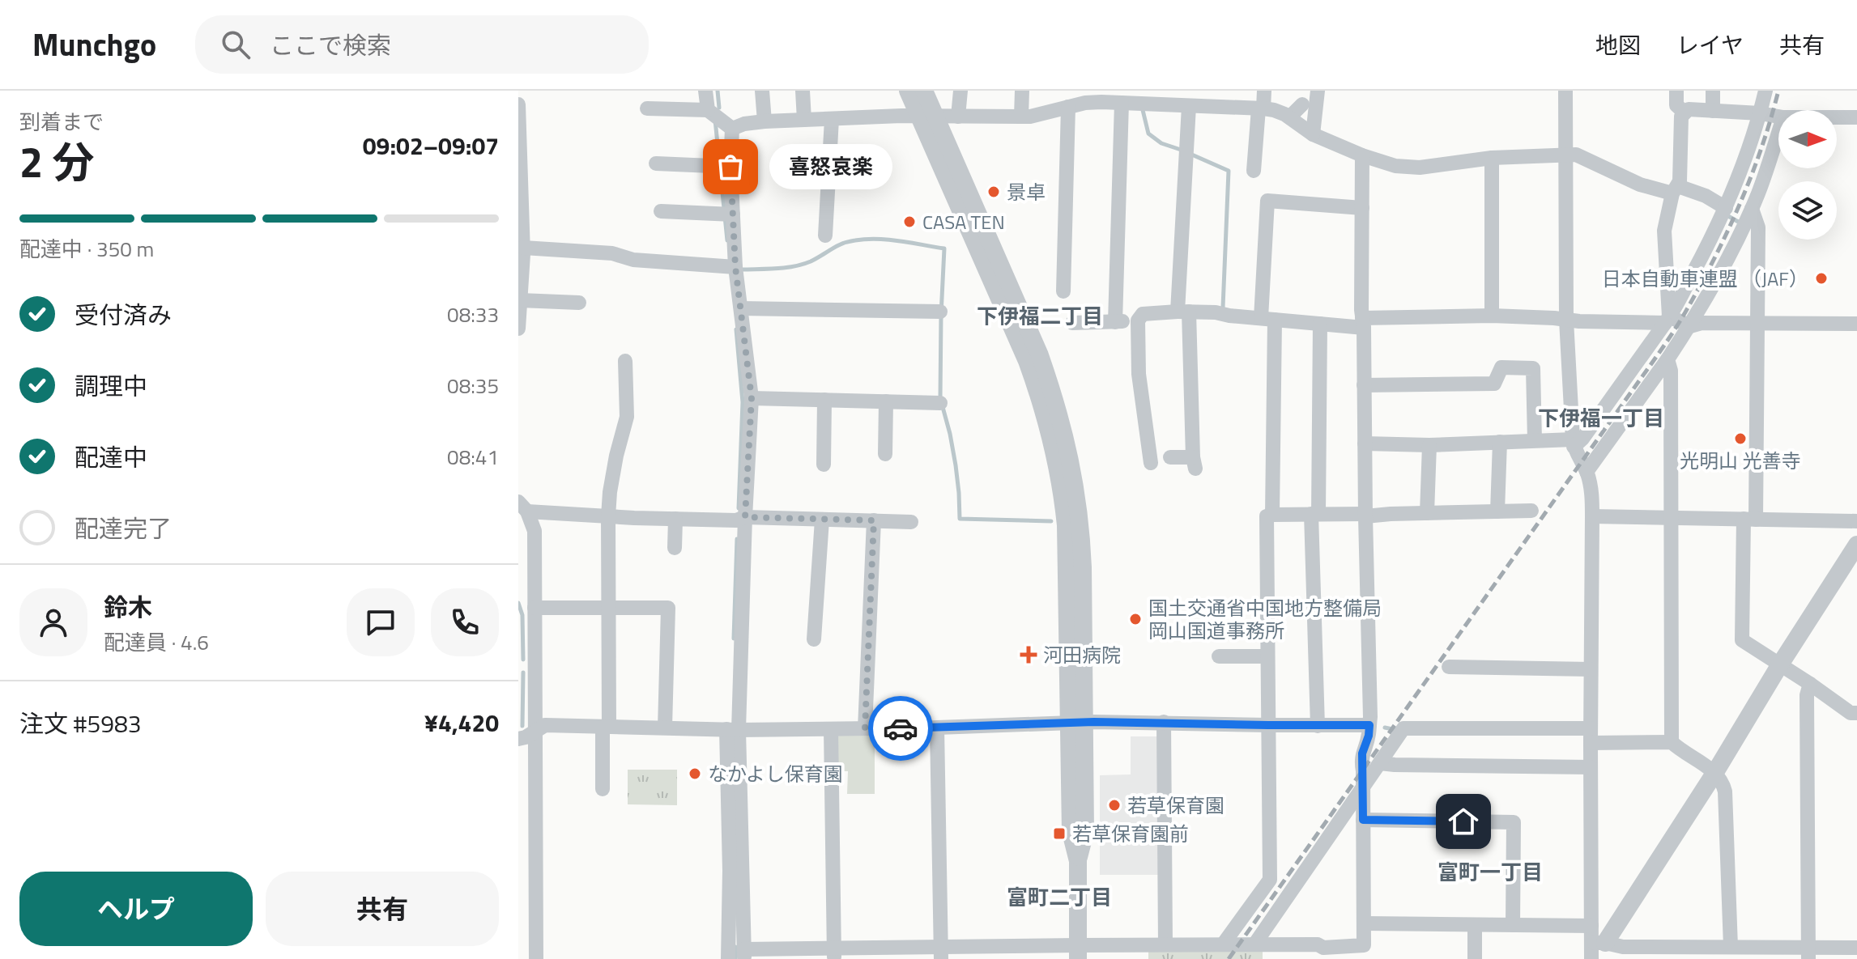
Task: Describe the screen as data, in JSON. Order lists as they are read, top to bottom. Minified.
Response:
{"districts":["下伊福二丁目","下伊福一丁目","富町一丁目","富町二丁目"],"places":{"other":["喜怒哀楽","景卓","CASA TEN","日本自動車連盟 （JAF）","光明山 光善寺","国土交通省中国地方整備局 岡山国道事務所","なかよし保育園","若草保育園"],"health":["河田病院"],"transit":["若草保育園前"]},"north":"right","page":{"header":"Munchgo","search":"ここで検索","nav":["地図","レイヤ","共有"],"heading":["2 分","到着まで","09:02–09:07"],"panel":["鈴木","配達員 · 4.6","注文 #5983","¥4,420"],"bubble":"喜怒哀楽","bar":"配達中 · 350 m","list":[["受付済み","08:33"],["調理中","08:35"],["配達中","08:41"],"配達完了"],"buttons":["ヘルプ","共有"]}}
